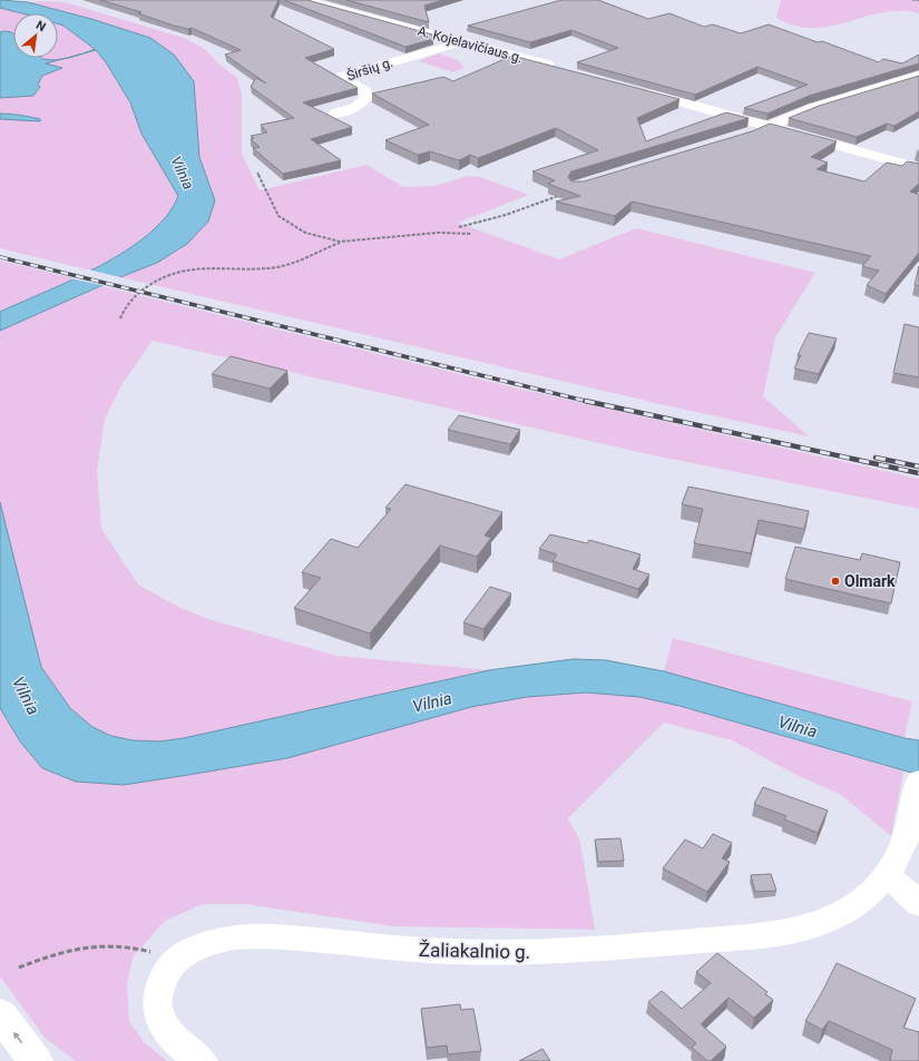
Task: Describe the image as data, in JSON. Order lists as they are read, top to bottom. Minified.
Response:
{"streets":{"street":["A. Kojelavičiaus g.","Širšių g.","Žaliakalnio g."]},"crossings":[["A. Kojelavičiaus g.","Širšių g."]],"water":["Vilnia"],"places":["Olmark"],"north":"top right"}
